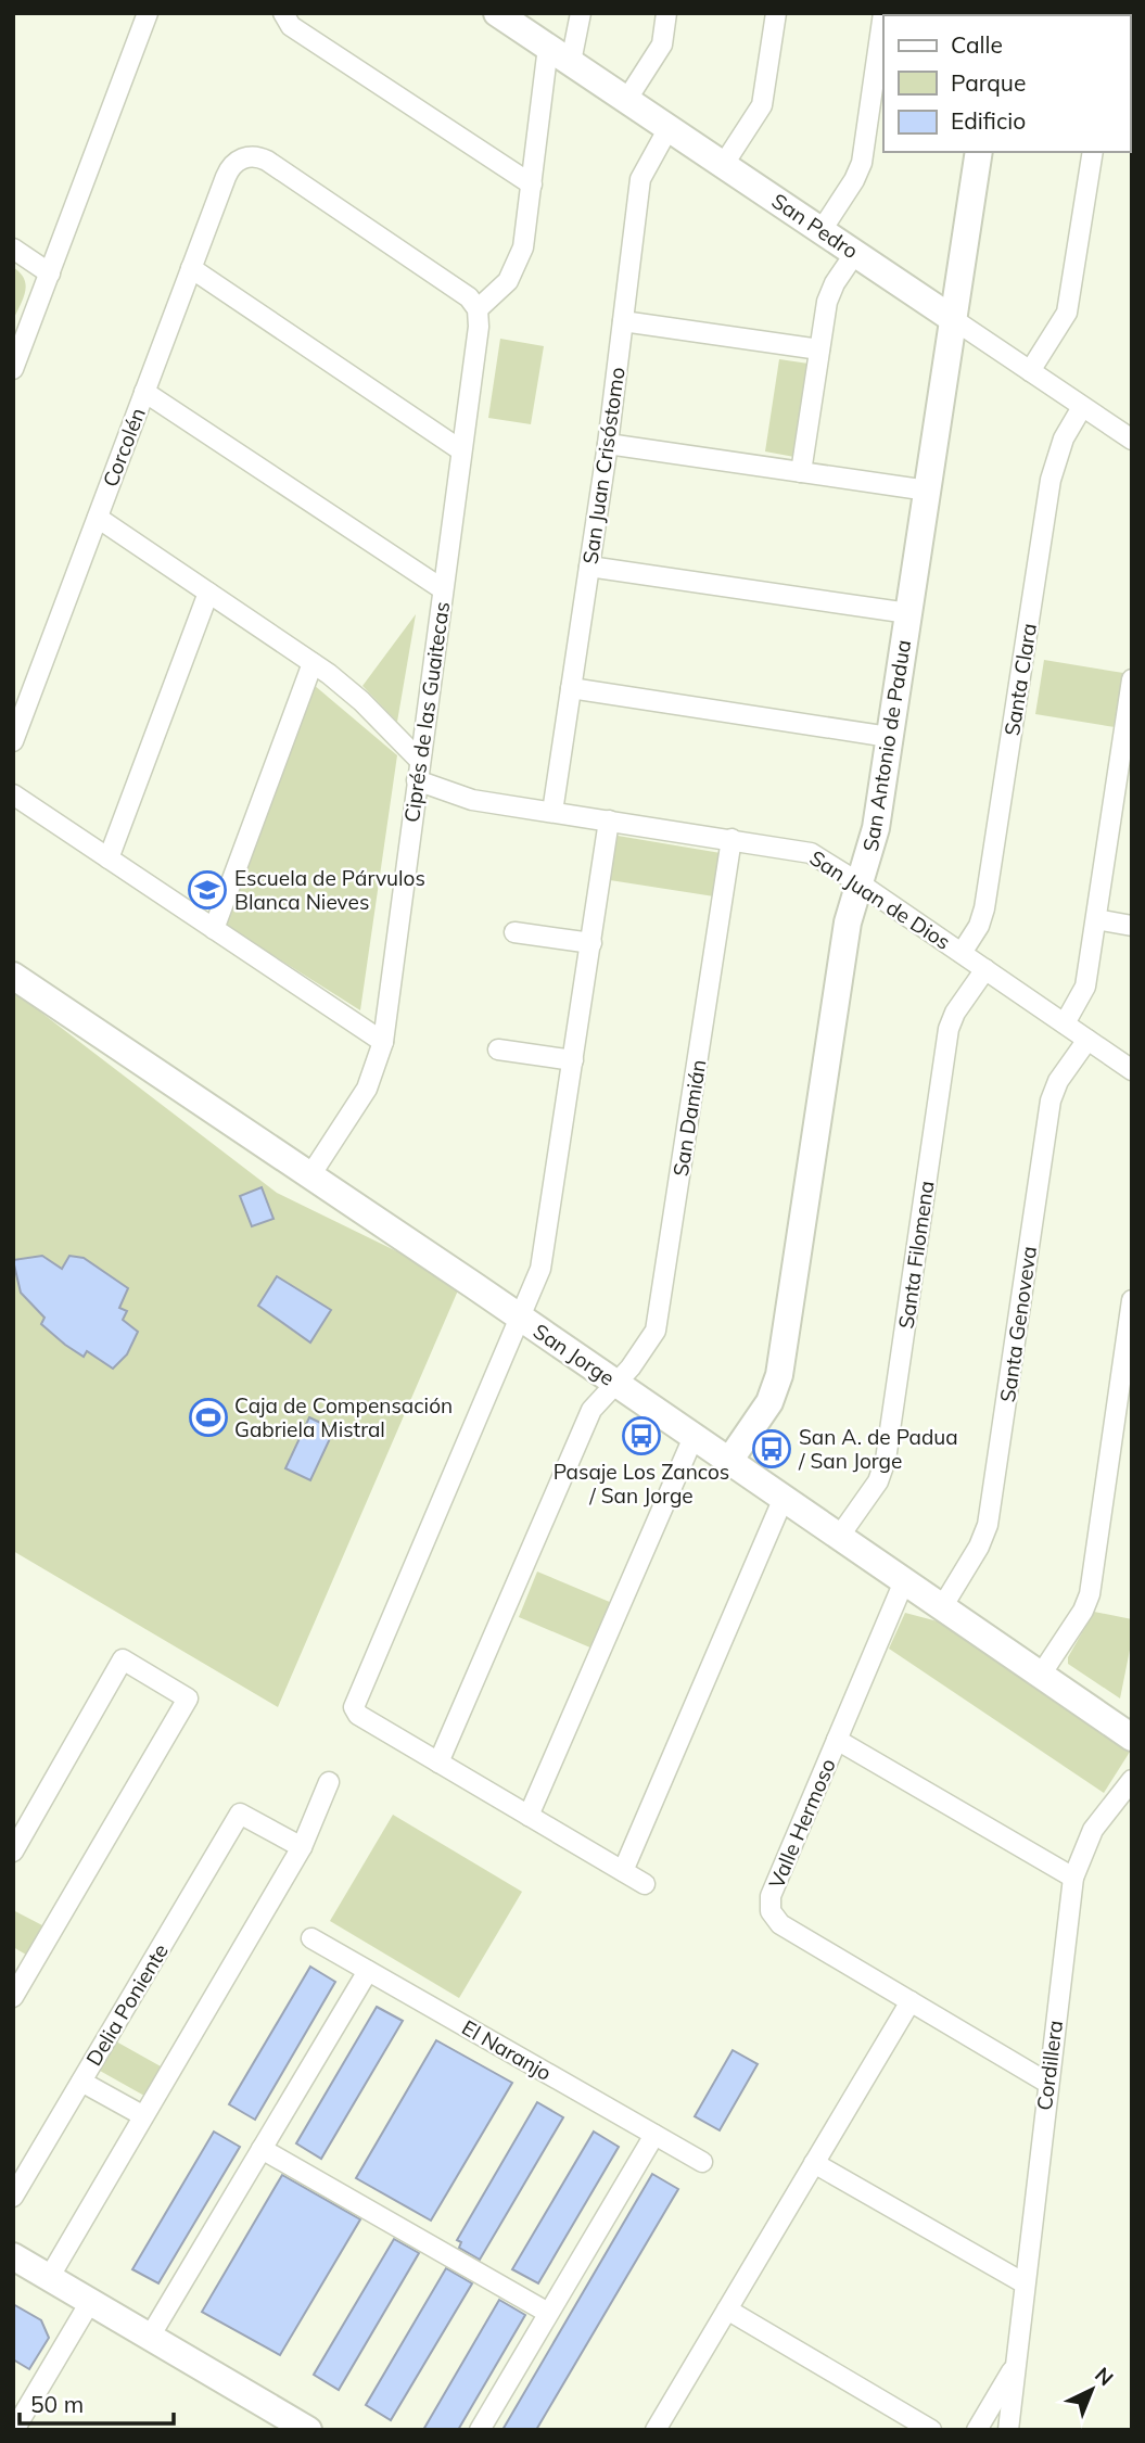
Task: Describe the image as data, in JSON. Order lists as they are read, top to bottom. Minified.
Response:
{"streets":{"street":["San Pedro","Corcolén","San Juan Crisóstomo","Santa Clara","Ciprés de las Guaitecas","San Antonio de Padua","San Juan de Dios","San Damián","Santa Filomena","Santa Genoveva","San Jorge","Valle Hermoso","Delia Poniente","El Naranjo","Cordillera"]},"crossings":[["San Pedro","San Juan Crisóstomo"],["San Pedro","Santa Clara"],["San Pedro","San Antonio de Padua"],["Corcolén","Ciprés de las Guaitecas"],["San Juan Crisóstomo","San Juan de Dios"],["Santa Clara","San Juan de Dios"],["Ciprés de las Guaitecas","San Juan de Dios"],["Ciprés de las Guaitecas","San Jorge"],["San Antonio de Padua","San Juan de Dios"],["San Antonio de Padua","San Jorge"],["San Juan de Dios","San Damián"],["San Juan de Dios","Santa Filomena"],["San Juan de Dios","Santa Genoveva"],["San Damián","San Jorge"],["Santa Filomena","San Jorge"],["Santa Genoveva","San Jorge"],["San Jorge","Valle Hermoso"],["Valle Hermoso","Cordillera"]],"places":{"school or university":["Escuela de Párvulos Blanca Nieves"],"sports":["Caja de Compensación Gabriela Mistral"],"bus stop":["Pasaje Los Zancos / San Jorge","San A. de Padua / San Jorge"]},"legend":["Calle","Parque","Edificio"],"scale_bar":"50 m","north":"top right"}
